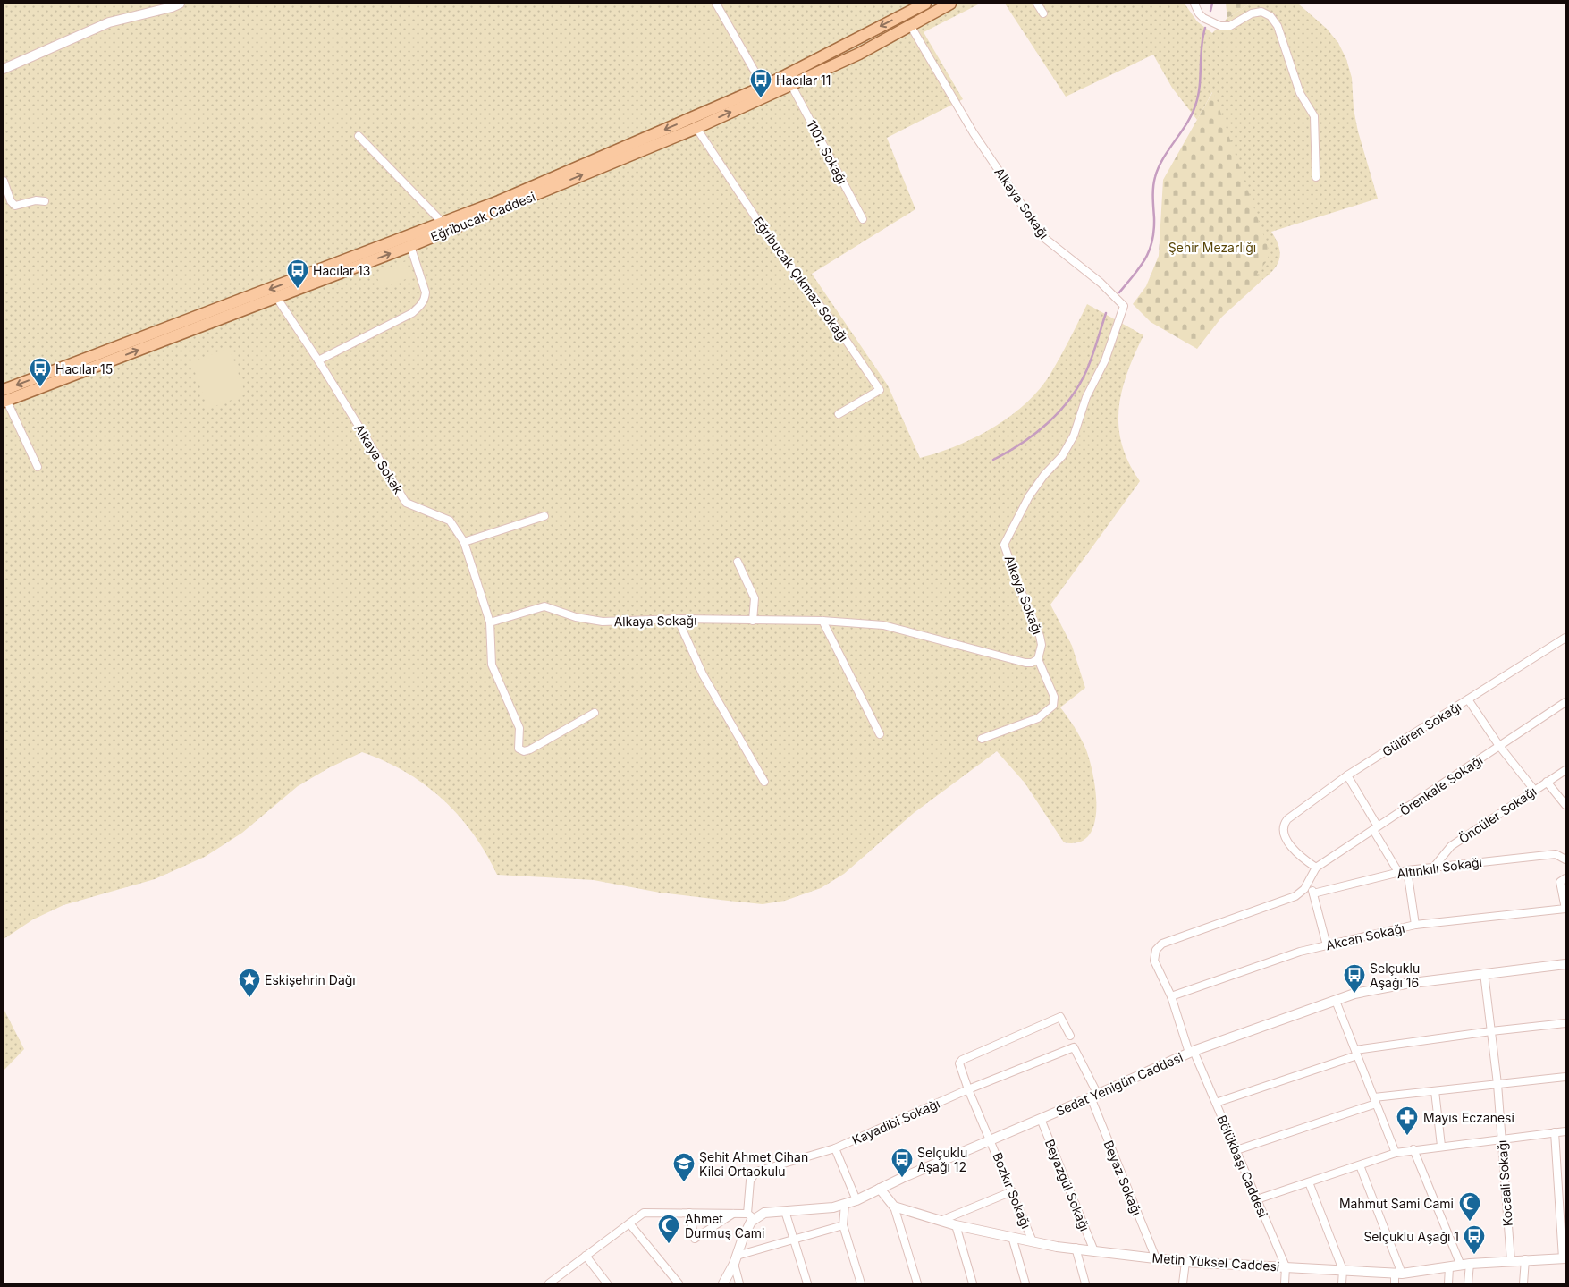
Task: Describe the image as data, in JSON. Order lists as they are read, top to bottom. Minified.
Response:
{"streets":{"main road":["Eğribucak Caddesi"],"street":["1101. Sokağı","Alkaya Sokağı","Eğribucak Çıkmaz Sokağı","Alkaya Sokak","Gülören Sokağı","Örenkale Sokağı","Öncüler Sokağı","Altınkılı Sokağı","Akcan Sokağı","Sedat Yenigün Caddesi","Kayadibi Sokağı","Bölükbaşı Caddesi","Beyaz Sokağı","Kocaali Sokağı","Beyazgül Sokağı","Bozkır Sokağı","Metin Yüksel Caddesi"]},"crossings":[["1101. Sokağı","Eğribucak Caddesi"],["Alkaya Sokağı","Eğribucak Caddesi"],["Alkaya Sokağı","Alkaya Sokak"],["Eğribucak Caddesi","Eğribucak Çıkmaz Sokağı"],["Eğribucak Caddesi","Alkaya Sokak"],["Gülören Sokağı","Örenkale Sokağı"],["Öncüler Sokağı","Altınkılı Sokağı"],["Akcan Sokağı","Bölükbaşı Caddesi"],["Sedat Yenigün Caddesi","Kayadibi Sokağı"],["Sedat Yenigün Caddesi","Bölükbaşı Caddesi"],["Sedat Yenigün Caddesi","Beyaz Sokağı"],["Sedat Yenigün Caddesi","Kocaali Sokağı"],["Sedat Yenigün Caddesi","Beyazgül Sokağı"],["Sedat Yenigün Caddesi","Bozkır Sokağı"],["Kayadibi Sokağı","Beyaz Sokağı"],["Kayadibi Sokağı","Bozkır Sokağı"],["Bölükbaşı Caddesi","Metin Yüksel Caddesi"],["Beyaz Sokağı","Metin Yüksel Caddesi"],["Kocaali Sokağı","Metin Yüksel Caddesi"],["Beyazgül Sokağı","Metin Yüksel Caddesi"],["Bozkır Sokağı","Metin Yüksel Caddesi"]],"parks":["Şehir Mezarlığı"],"places":{"bus stop":["Hacılar 11","Hacılar 13","Hacılar 15","Selçuklu Aşağı 16","Selçuklu Aşağı 12","Selçuklu Aşağı 1"],"place":["Eskişehrin Dağı"],"pharmacy":["Mayıs Eczanesi"],"school or university":["Şehit Ahmet Cihan Kilci Ortaokulu"],"mosque":["Mahmut Sami Cami","Ahmet Durmuş Cami"]}}
